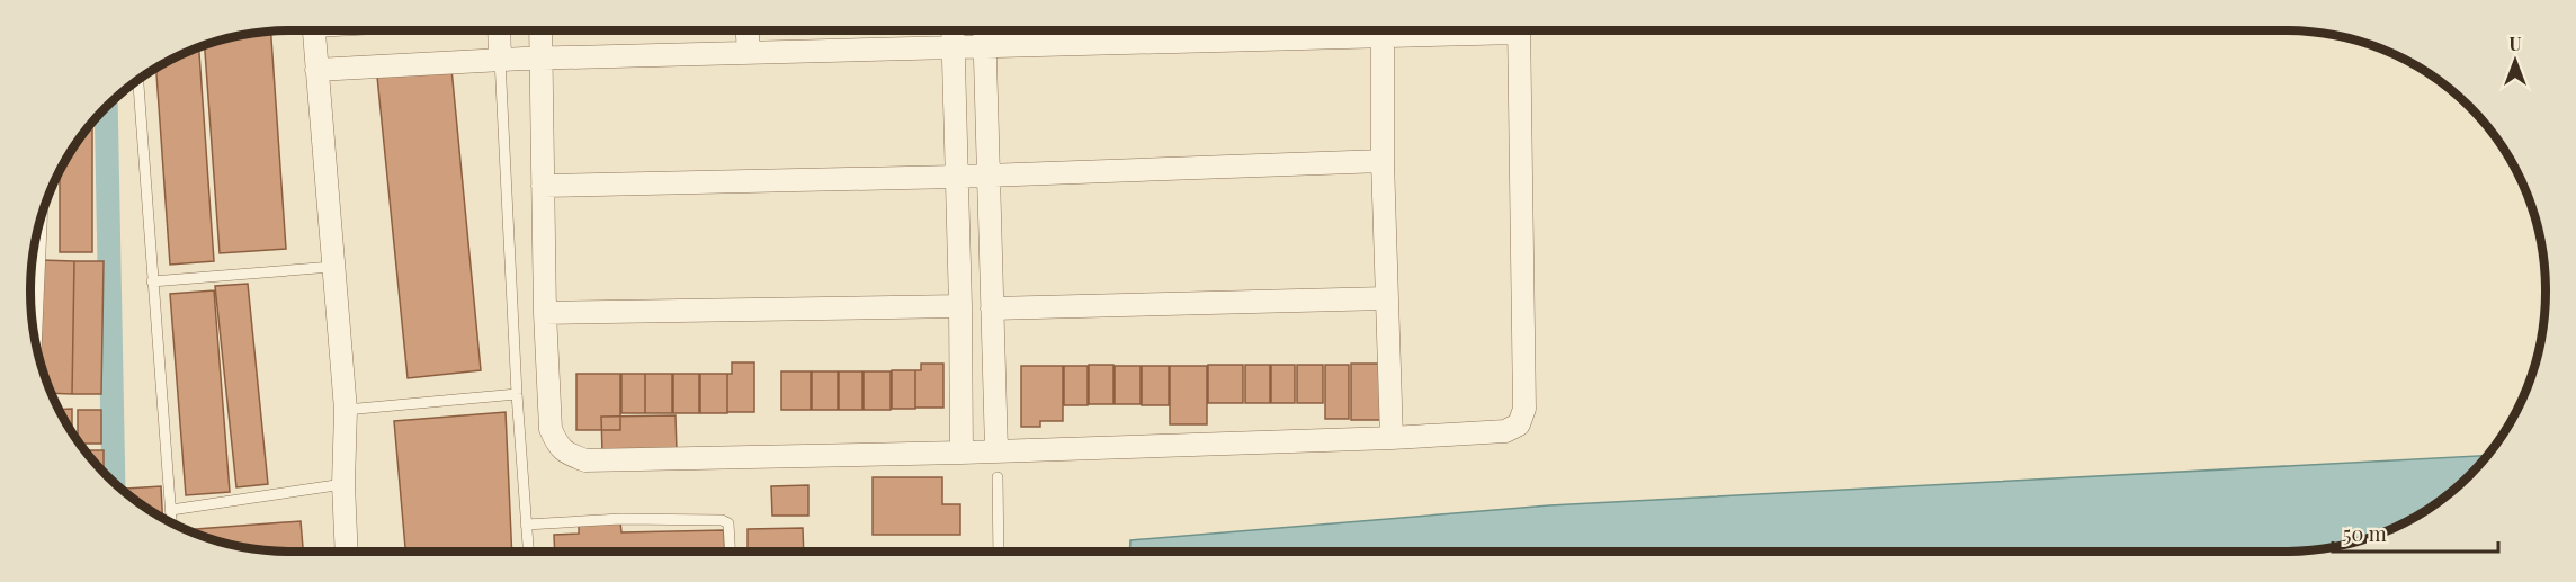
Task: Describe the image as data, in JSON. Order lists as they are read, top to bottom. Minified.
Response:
{"scale_bar":"50 m","north":"top"}
